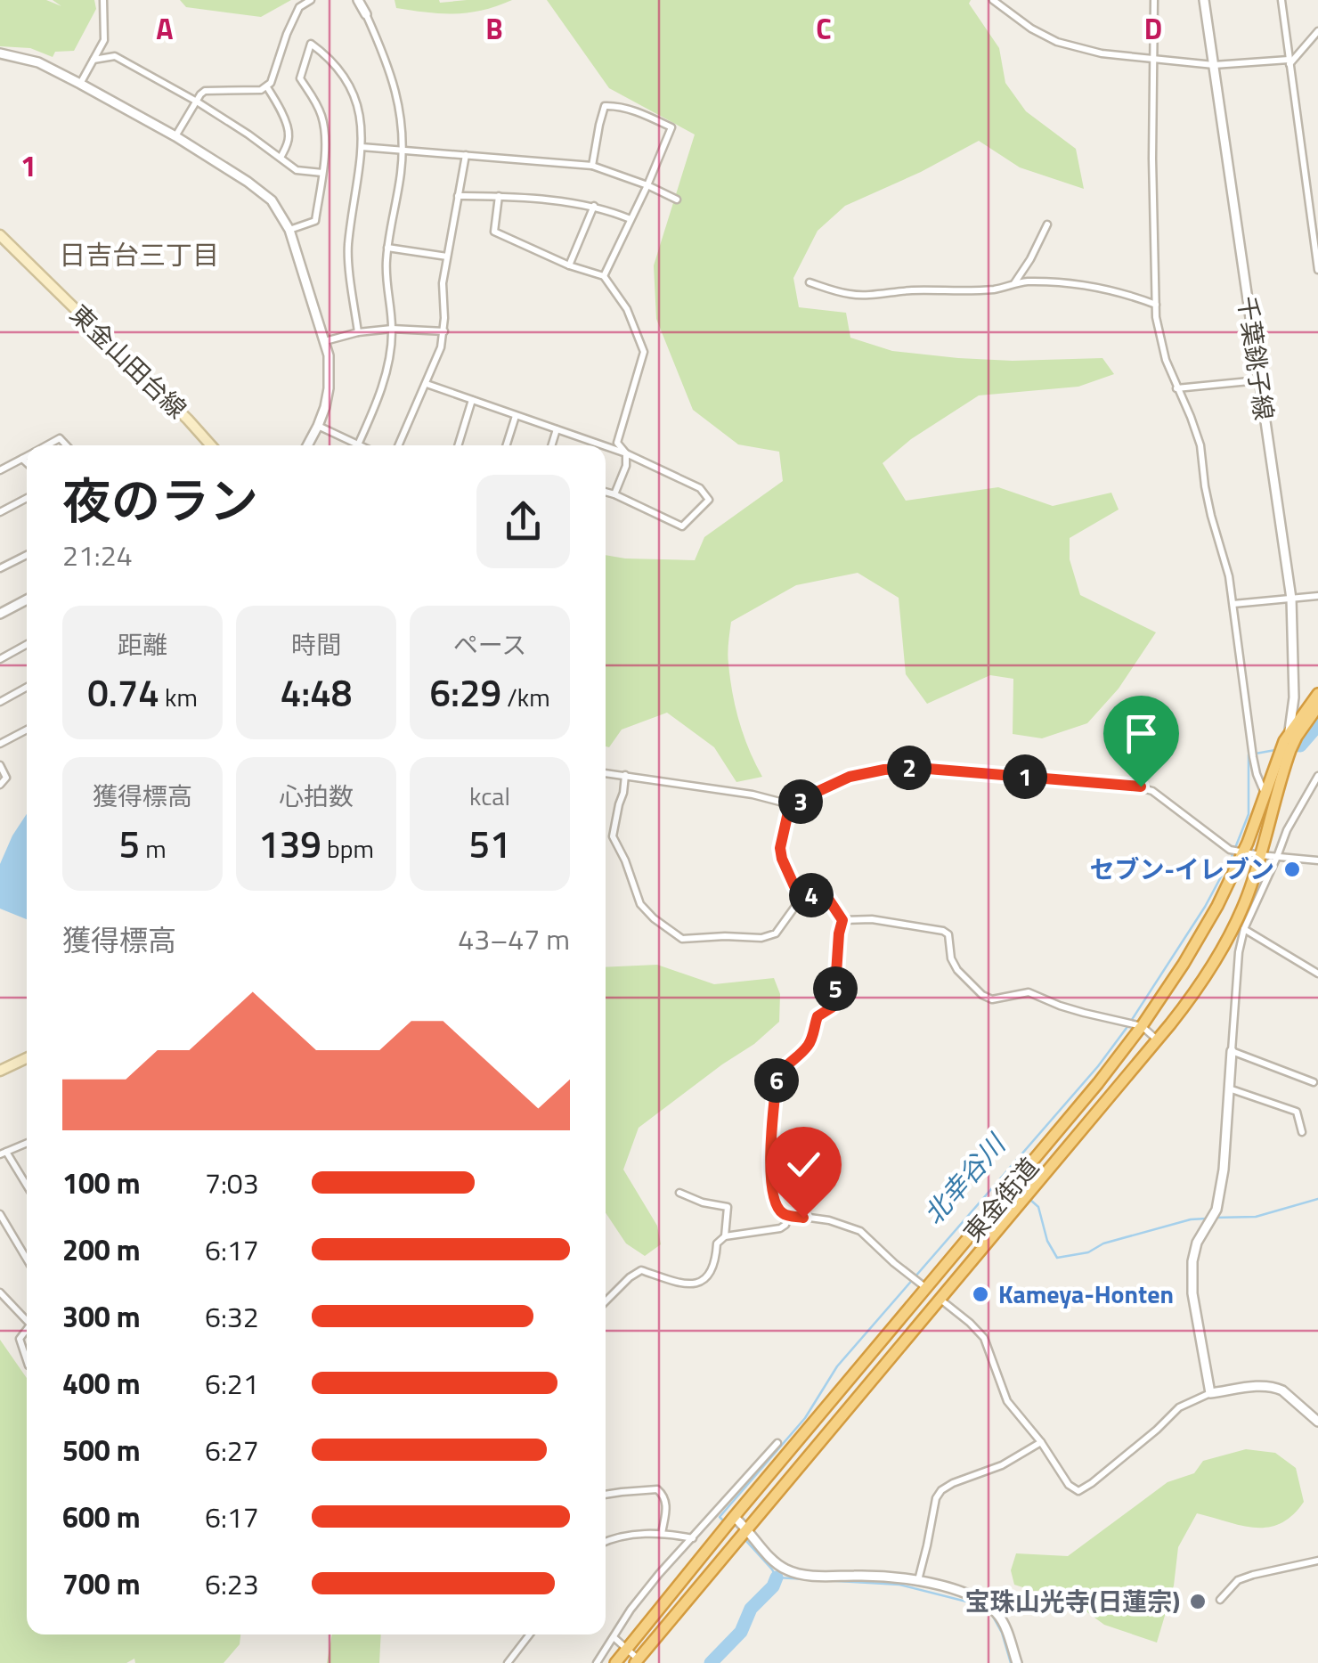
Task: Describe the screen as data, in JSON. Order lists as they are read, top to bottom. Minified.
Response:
{"streets":{"highway":["東金街道"],"main road":["東金山田台線"],"street":["千葉銚子線"]},"crossings":[["千葉銚子線","東金街道"]],"districts":["日吉台三丁目"],"water":["北幸谷川"],"places":["セブン-イレブン","Kameya-Honten","宝珠山光寺(日蓮宗)"],"page":{"heading":["夜のラン","21:24"],"stats":[["距離","0.74 km"],["時間","4:48"],["ペース","6:29 /km"],["獲得標高","5 m"],["心拍数","139 bpm"],["kcal","51"]],"pins":["2","1","3","4","5","6"],"chart":["獲得標高","43–47 m"],"list":[{"name":"100 m","note":"7:03"},{"name":"200 m","note":"6:17"},{"name":"300 m","note":"6:32"},{"name":"400 m","note":"6:21"},{"name":"500 m","note":"6:27"},{"name":"600 m","note":"6:17"},{"name":"700 m","note":"6:23"}]},"grid":{"columns":["A","B","C","D"],"rows":["1"]}}
